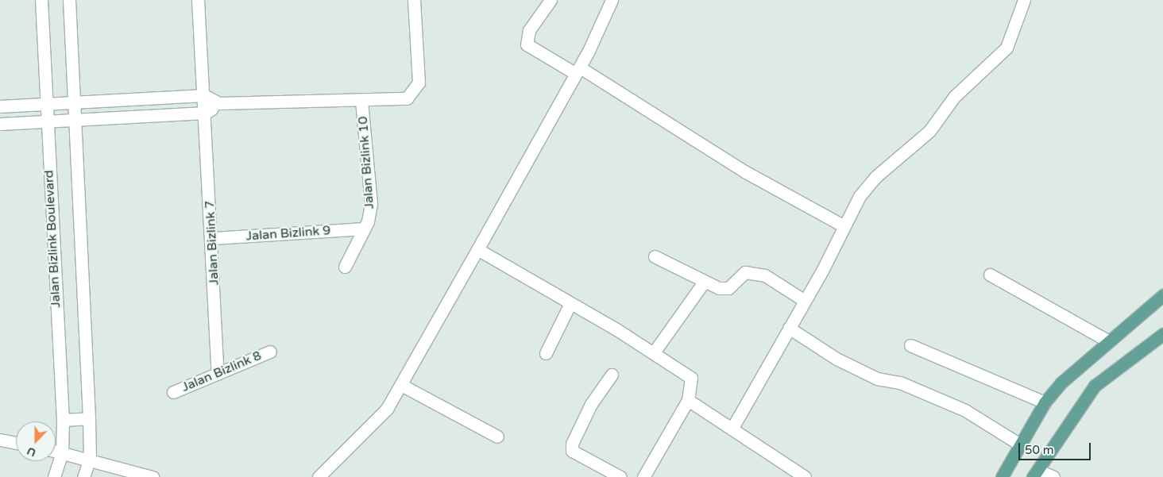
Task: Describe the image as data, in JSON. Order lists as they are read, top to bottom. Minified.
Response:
{"streets":{"street":["Jalan Bizlink 10","Jalan Bizlink 9","Jalan Bizlink Boulevard","Jalan Bizlink 7","Jalan Bizlink 8"]},"crossings":[["Jalan Bizlink 10","Jalan Bizlink 9"],["Jalan Bizlink 9","Jalan Bizlink 7"],["Jalan Bizlink 7","Jalan Bizlink 8"]],"scale_bar":"50 m","north":"bottom"}
